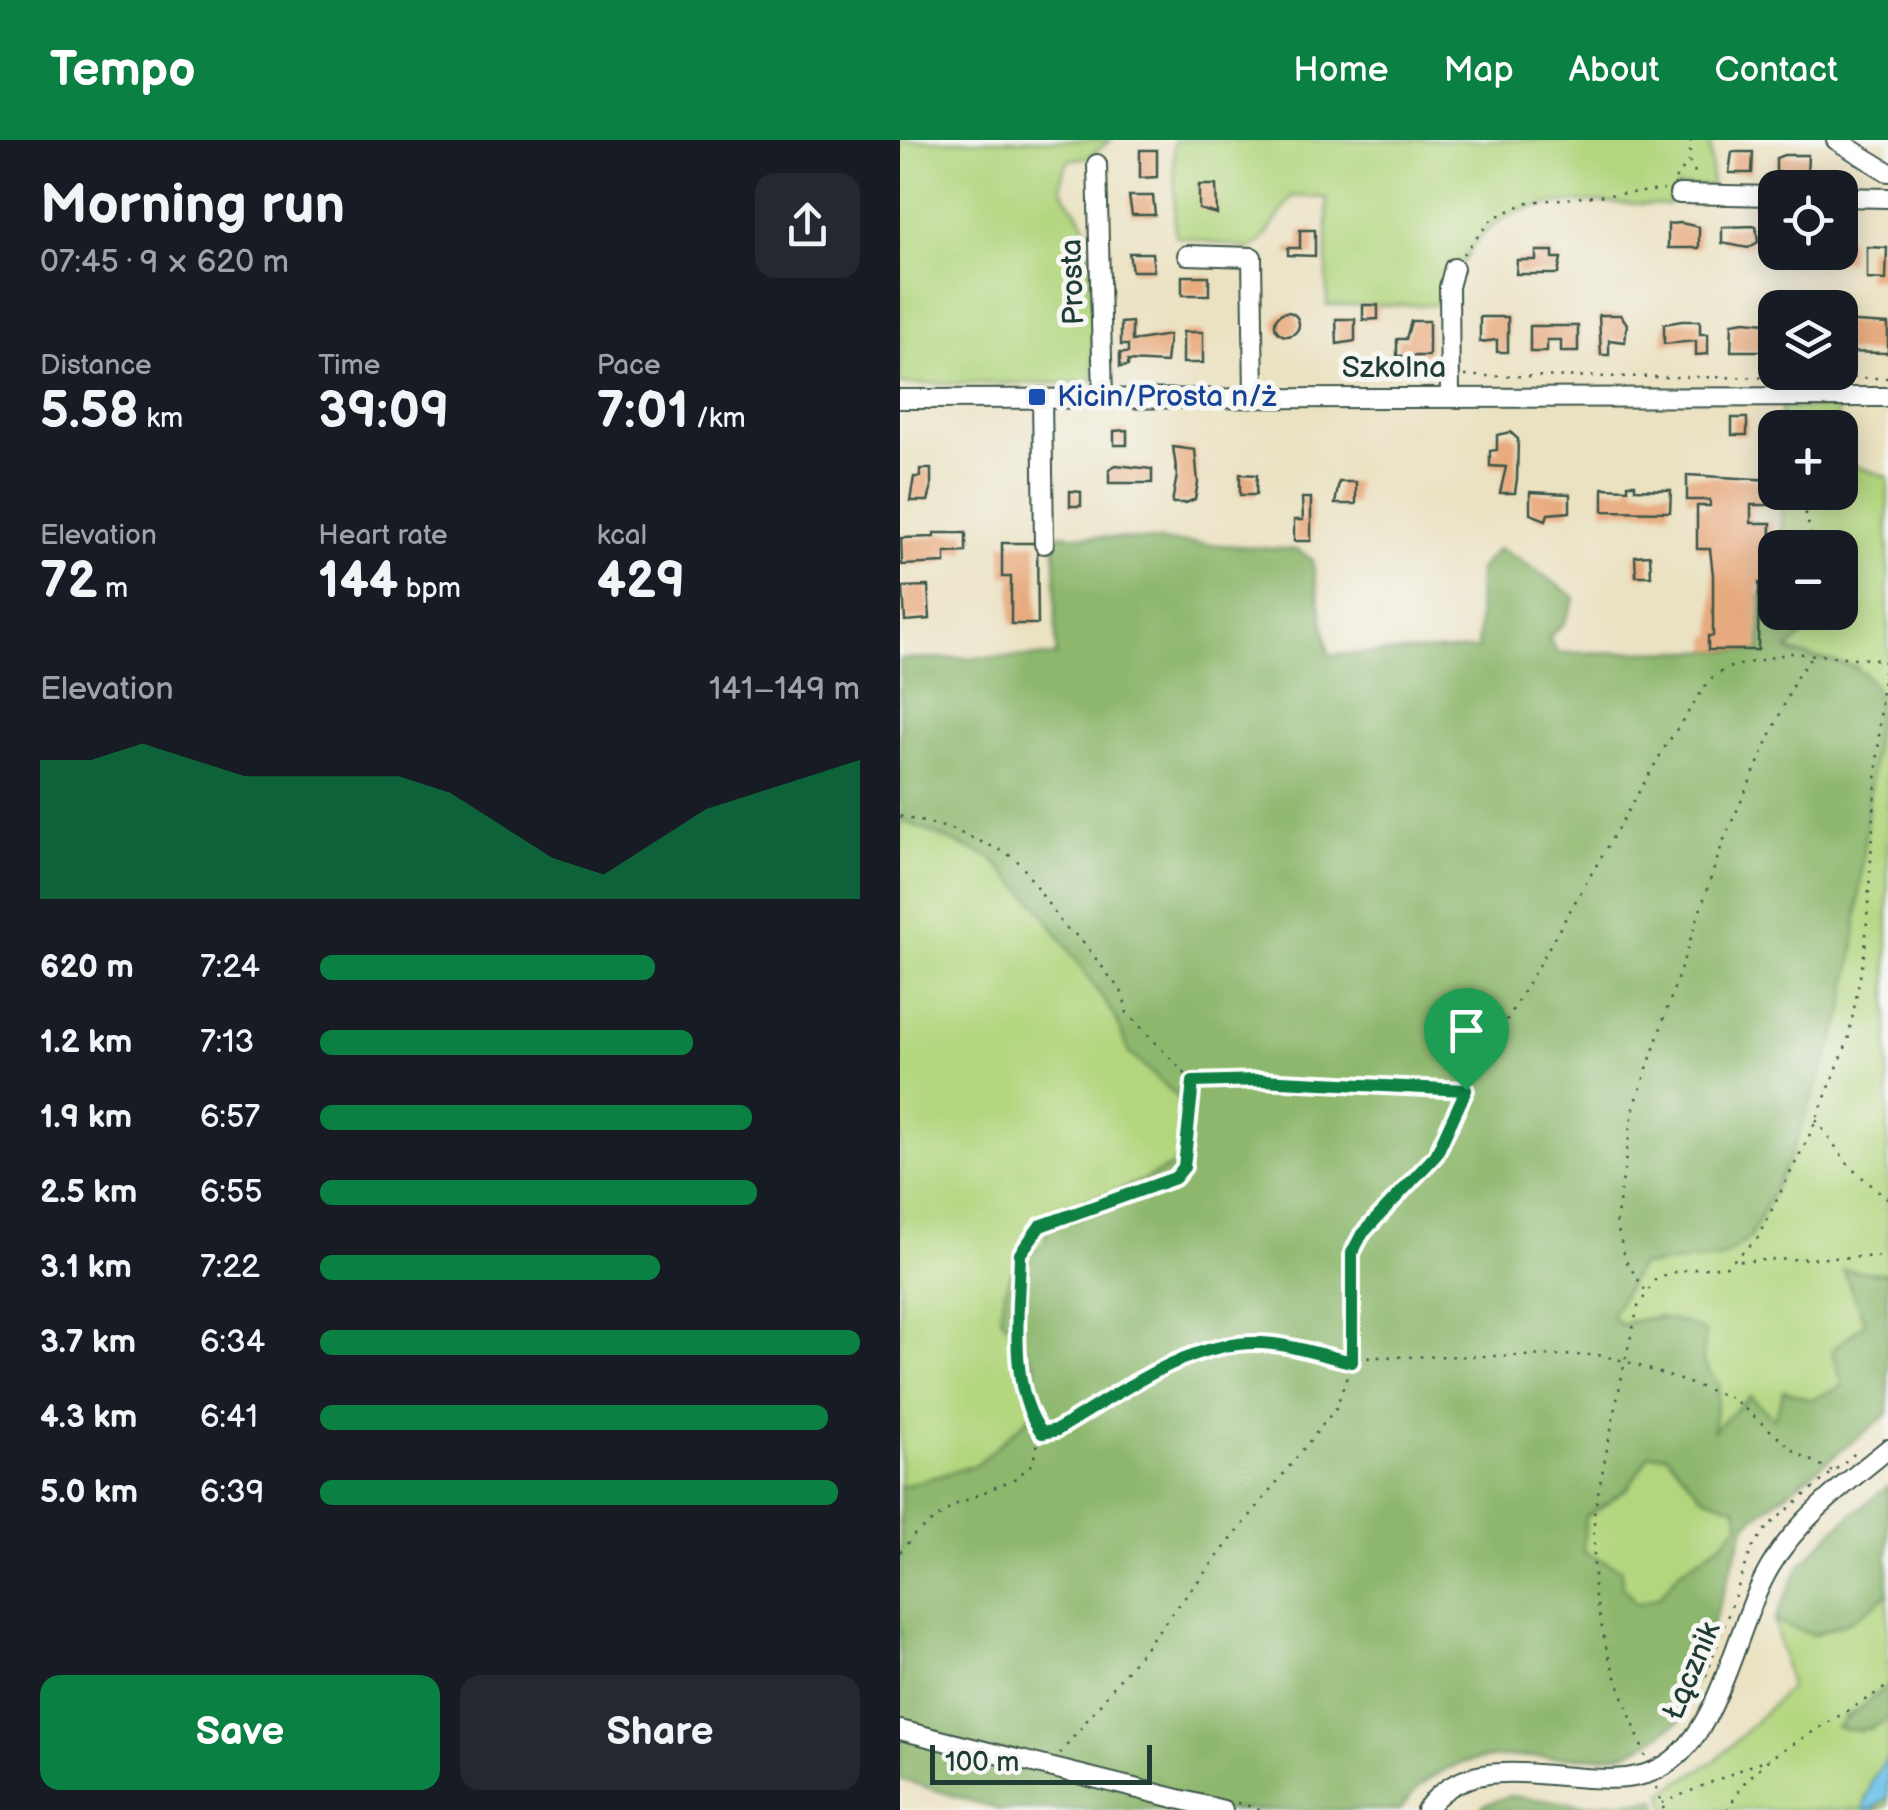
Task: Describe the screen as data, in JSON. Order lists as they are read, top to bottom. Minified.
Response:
{"streets":{"street":["Prosta","Szkolna","Łącznik"]},"crossings":[["Prosta","Szkolna"]],"places":{"transit":["Kicin/Prosta n/ż"]},"scale_bar":"100 m","page":{"header":"Tempo","nav":["Home","Map","About","Contact"],"heading":["Morning run","07:45 · 9 × 620 m"],"map_buttons":["+","−"],"stats":[["Distance","5.58 km"],["Time","39:09"],["Pace","7:01 /km"],["Elevation","72 m"],["Heart rate","144 bpm"],["kcal","429"]],"chart":["Elevation","141–149 m"],"list":[{"name":"620 m","note":"7:24"},{"name":"1.2 km","note":"7:13"},{"name":"1.9 km","note":"6:57"},{"name":"2.5 km","note":"6:55"},{"name":"3.1 km","note":"7:22"},{"name":"3.7 km","note":"6:34"},{"name":"4.3 km","note":"6:41"},{"name":"5.0 km","note":"6:39"}],"buttons":["Save","Share"],"scale":"100 m"}}
